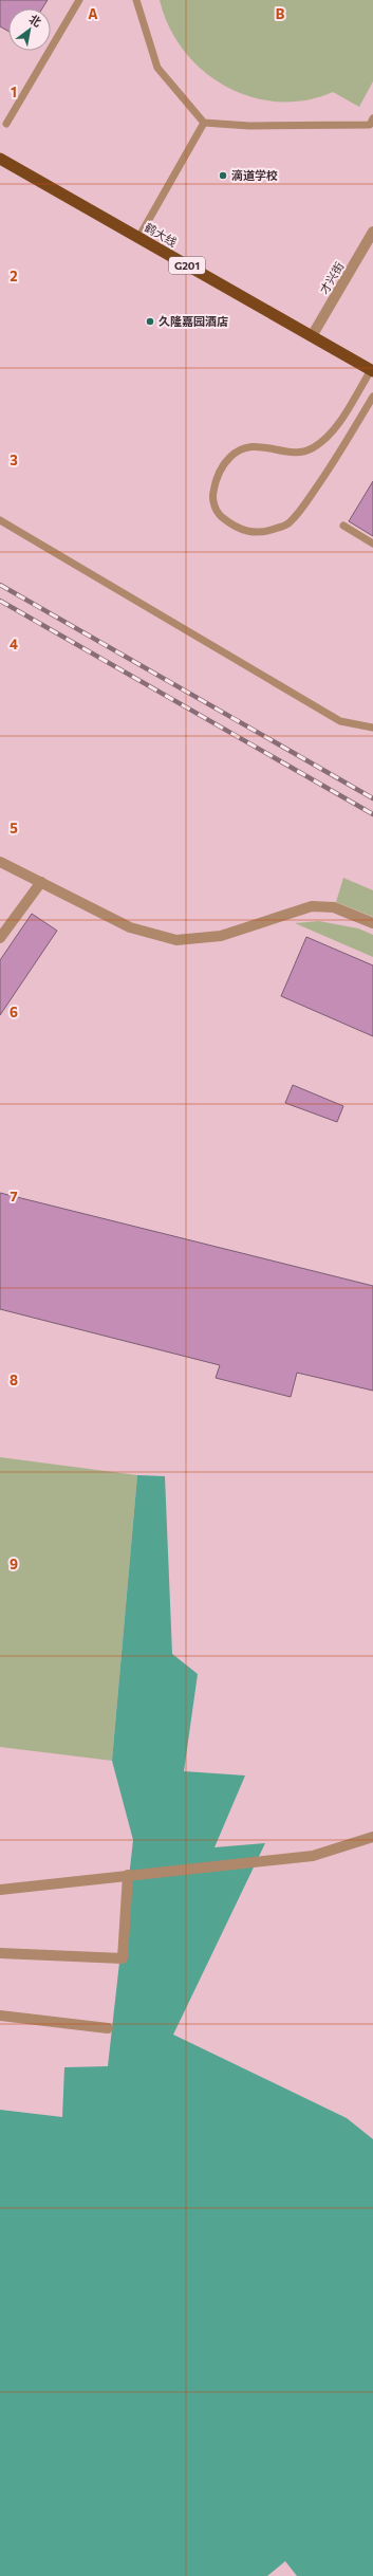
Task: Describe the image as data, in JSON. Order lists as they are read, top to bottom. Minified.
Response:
{"streets":{"highway":["鹤大线","G201"],"street":["才兴街"]},"crossings":[["鹤大线","才兴街"]],"places":["滴道学校","久隆嘉园酒店"],"north":"top right","grid":{"columns":["A","B"],"rows":["1","2","3","4","5","6","7","8","9"]}}
